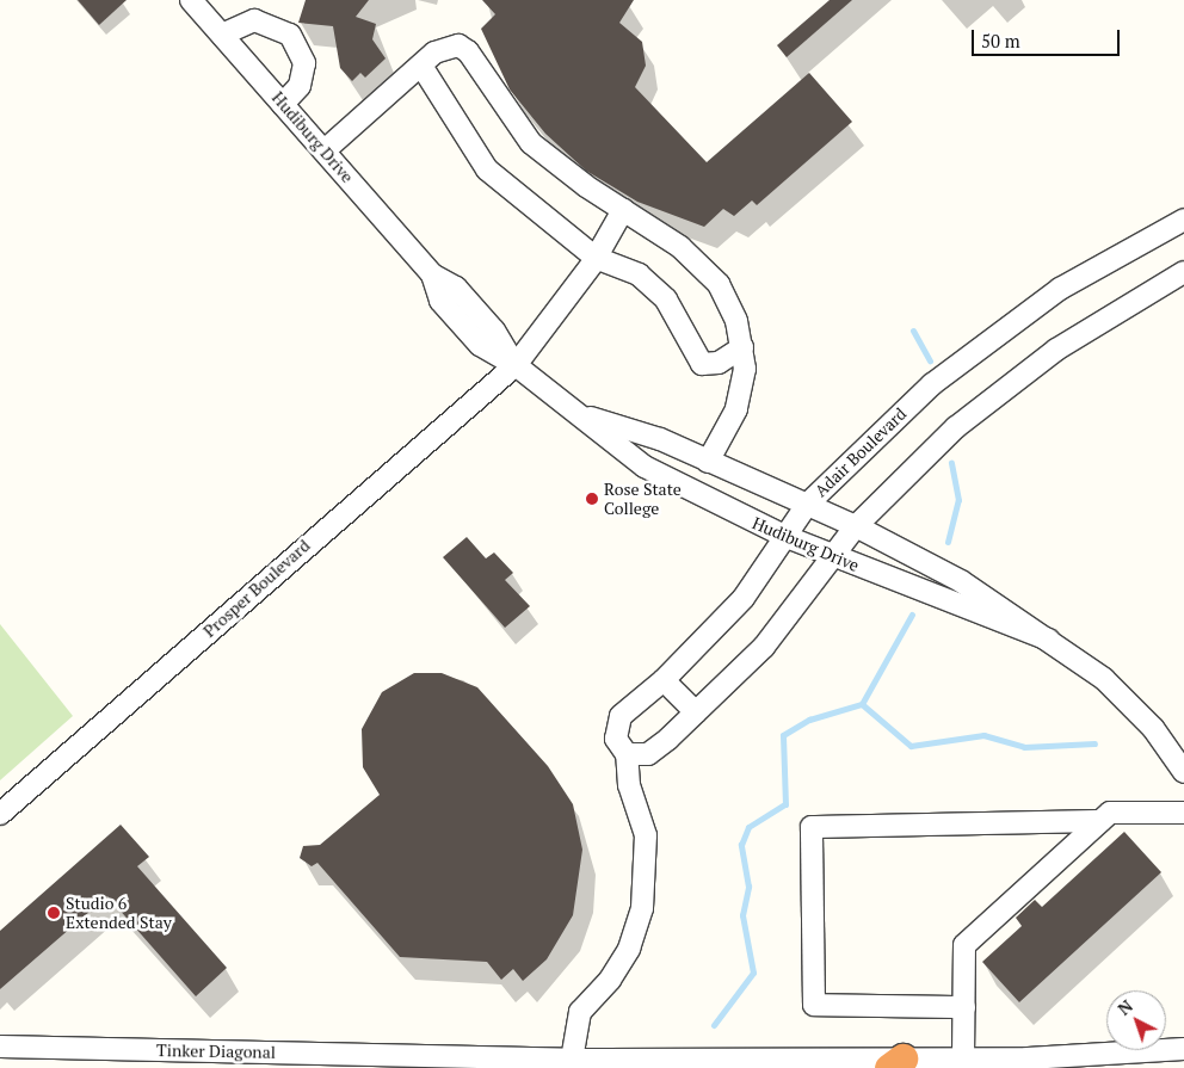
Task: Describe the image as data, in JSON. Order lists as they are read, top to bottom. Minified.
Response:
{"streets":{"street":["Hudiburg Drive","Adair Boulevard","Prosper Boulevard","Tinker Diagonal"]},"crossings":[["Hudiburg Drive","Adair Boulevard"],["Hudiburg Drive","Prosper Boulevard"],["Adair Boulevard","Tinker Diagonal"]],"places":["Rose State College","Studio 6 Extended Stay"],"scale_bar":"50 m","north":"top left"}
